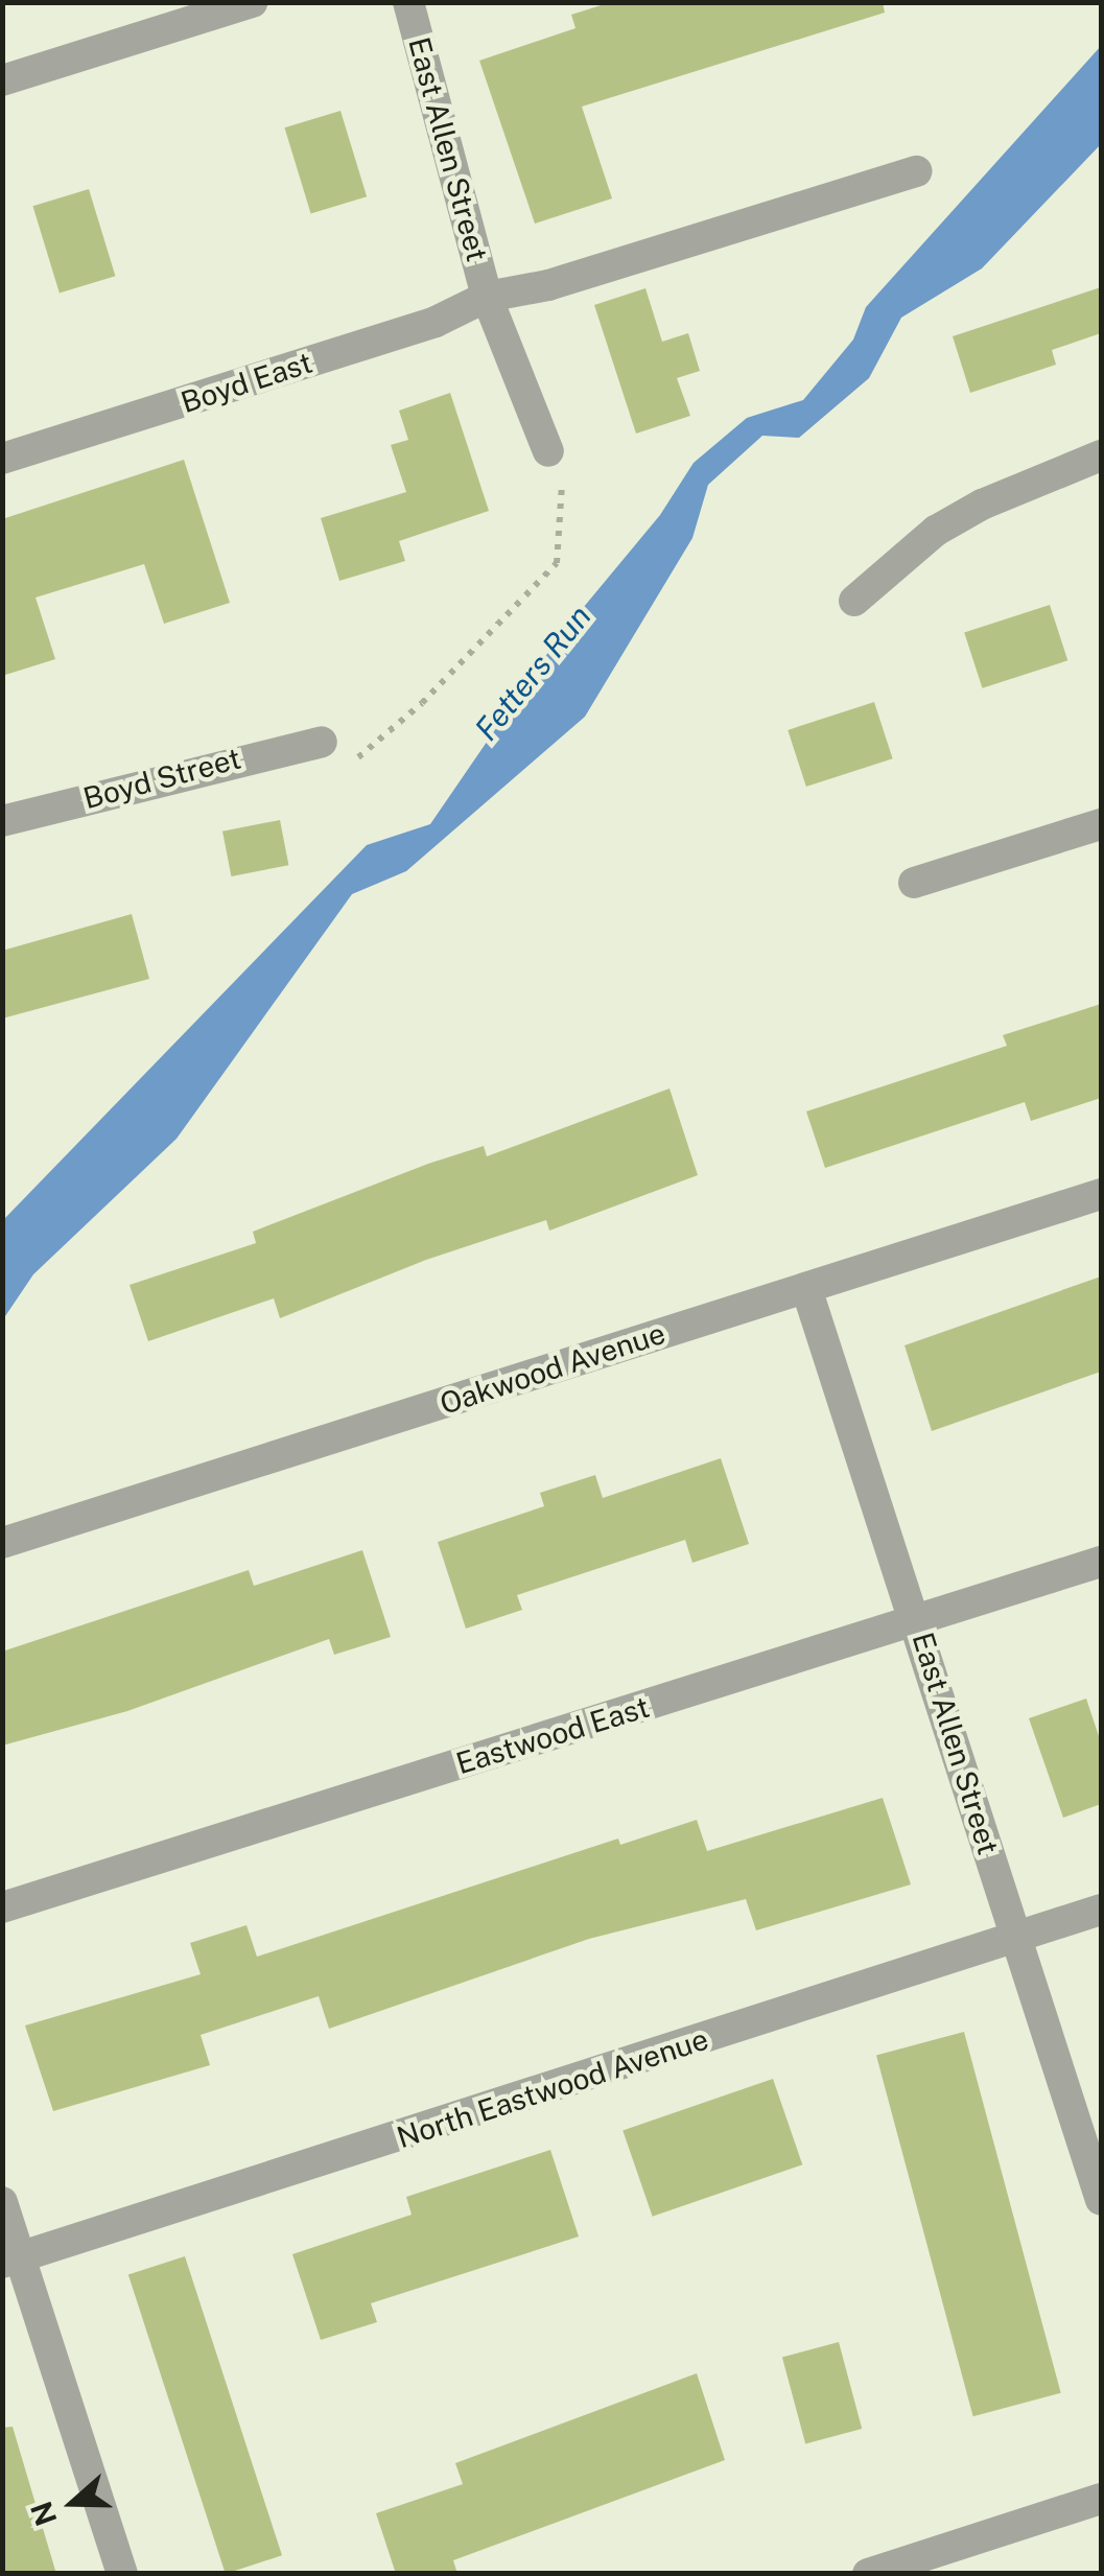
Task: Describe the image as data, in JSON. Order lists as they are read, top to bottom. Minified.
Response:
{"streets":{"street":["East Allen Street","Boyd East","Boyd Street","Oakwood Avenue","Eastwood East","North Eastwood Avenue"]},"crossings":[["East Allen Street","Boyd East"],["East Allen Street","Oakwood Avenue"],["East Allen Street","Eastwood East"],["East Allen Street","North Eastwood Avenue"]],"water":["Fetters Run"],"north":"left"}
